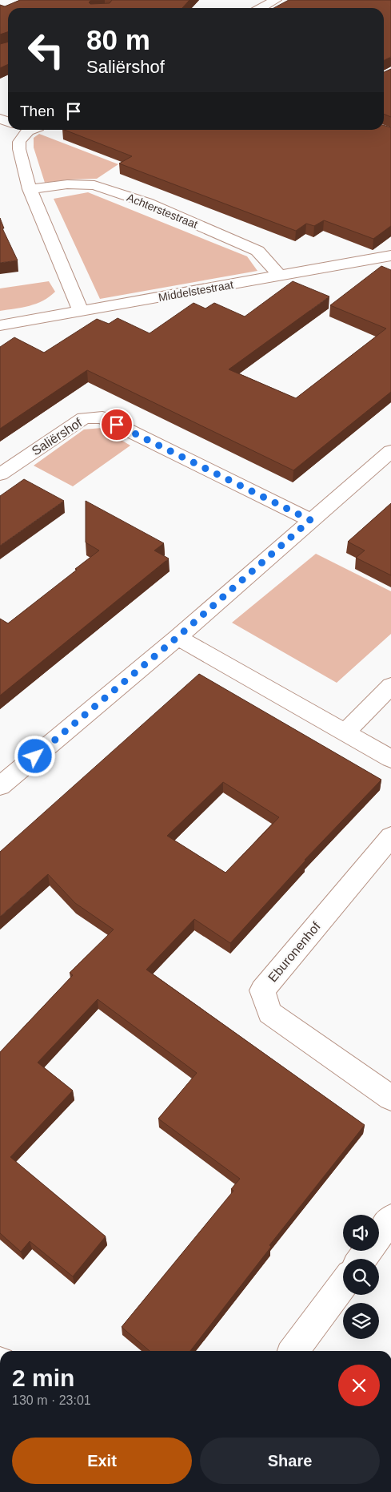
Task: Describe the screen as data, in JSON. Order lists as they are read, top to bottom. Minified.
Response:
{"streets":{"street":["Achterstestraat","Middelstestraat","Saliërshof","Eburonenhof"]},"crossings":[["Achterstestraat","Middelstestraat"]],"page":{"turn":["80 m","Saliërshof"],"then":"Then","heading":["2 min","130 m · 23:01"],"buttons":["Exit","Share"]}}
